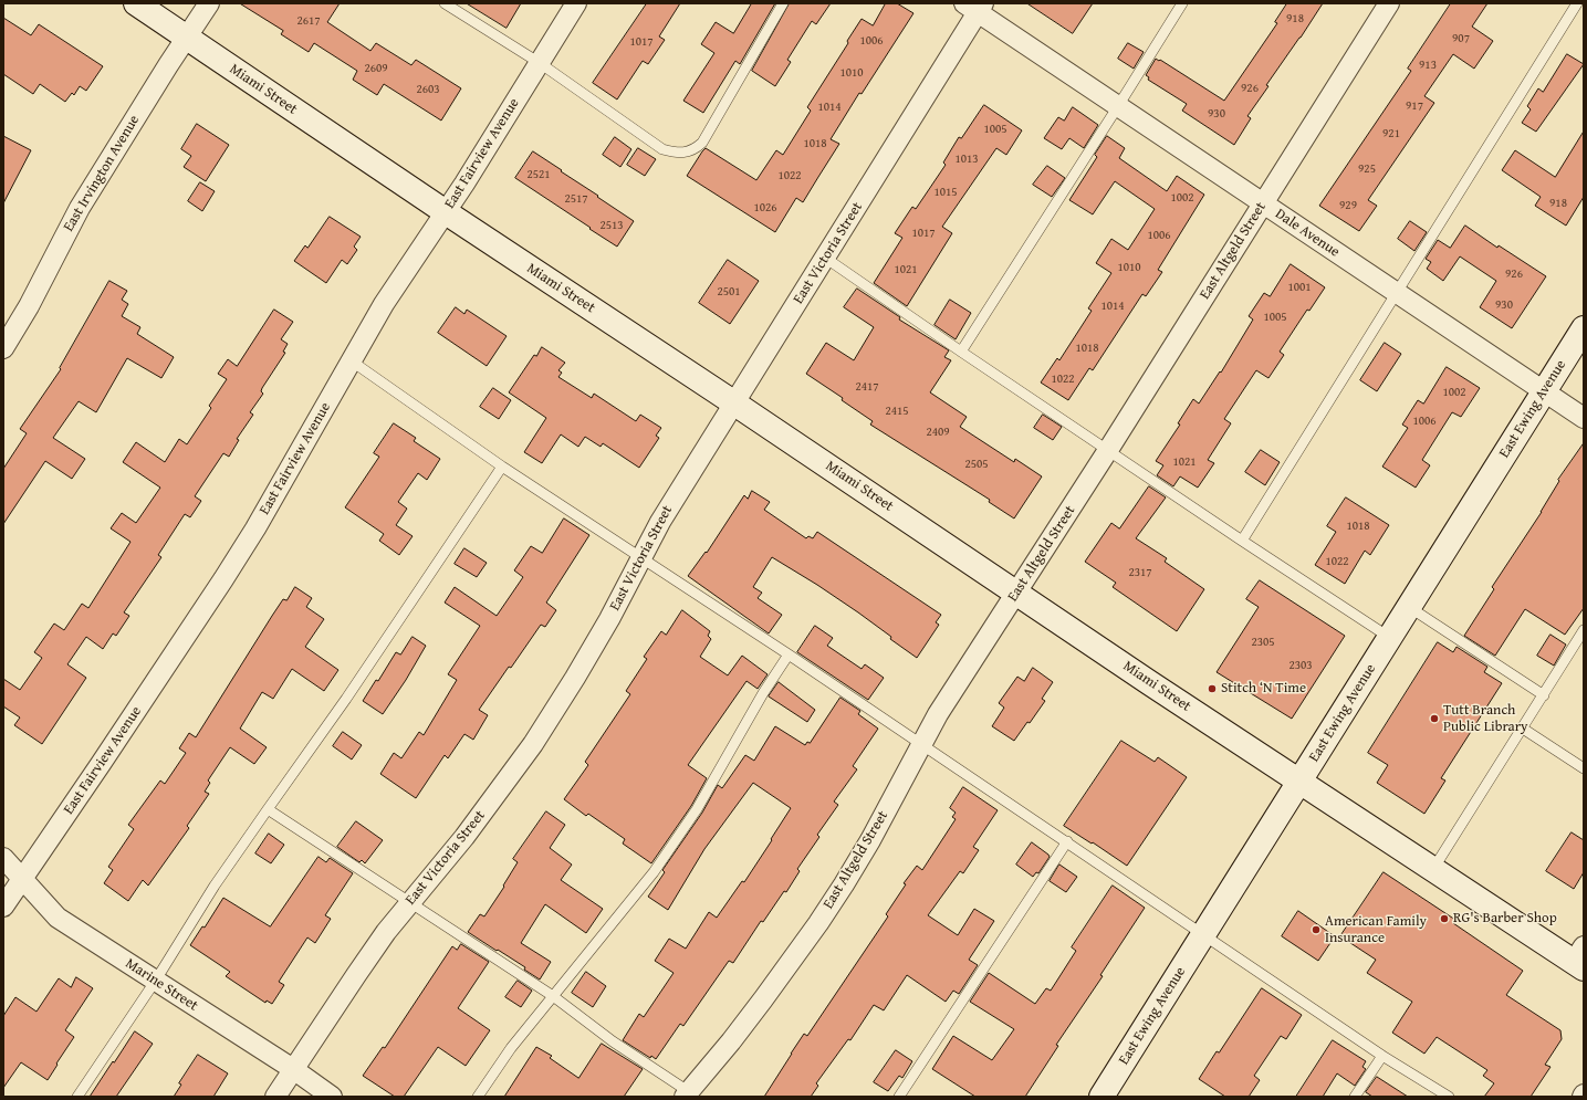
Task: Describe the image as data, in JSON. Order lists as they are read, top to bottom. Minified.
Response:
{"streets":{"street":["Miami Street","East Fairview Avenue","East Irvington Avenue","Dale Avenue","East Altgeld Street","East Victoria Street","East Ewing Avenue","Marine Street"]},"crossings":[["Miami Street","East Fairview Avenue"],["Miami Street","East Irvington Avenue"],["Miami Street","East Altgeld Street"],["Miami Street","East Victoria Street"],["Miami Street","East Ewing Avenue"],["East Fairview Avenue","Marine Street"],["Dale Avenue","East Altgeld Street"],["Dale Avenue","East Victoria Street"],["Dale Avenue","East Ewing Avenue"],["East Victoria Street","Marine Street"]],"places":["Stitch ‘N Time","Tutt Branch Public Library","RG's Barber Shop","American Family Insurance"],"house_numbers":["918","2617","907","1006","1017","913","2609","1010","926","2603","917","1014","930","1005","921","1018","1013","925","2521","1022","1015","1002","2517","918","929","1026","2513","1017","1006","1010","1021","926","1001","2501","930","1014","1005","1018","1022","2417","1002","2415","1006","2409","1021","2505","1018","1022","2317","2305","2303"]}
